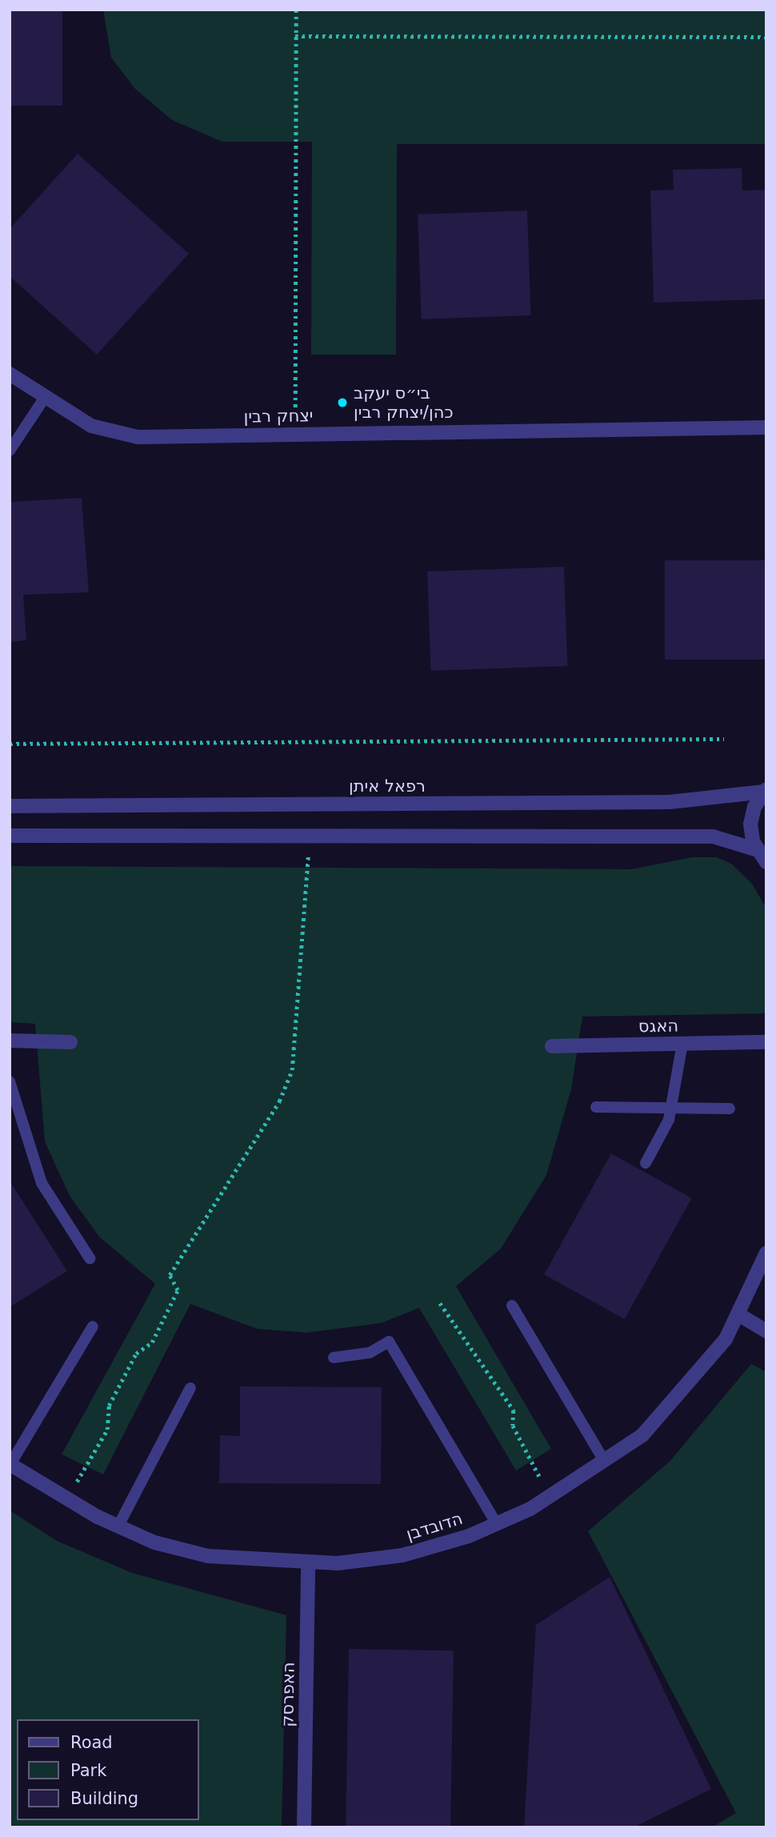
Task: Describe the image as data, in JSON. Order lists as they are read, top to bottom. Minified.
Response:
{"streets":{"street":["יצחק רבין","רפאל איתן","האגס","הדובדבן","האפרסק"]},"crossings":[["הדובדבן","האפרסק"]],"places":["בי״ס יעקב כהן/יצחק רבין"],"legend":["Road","Park","Building"]}
